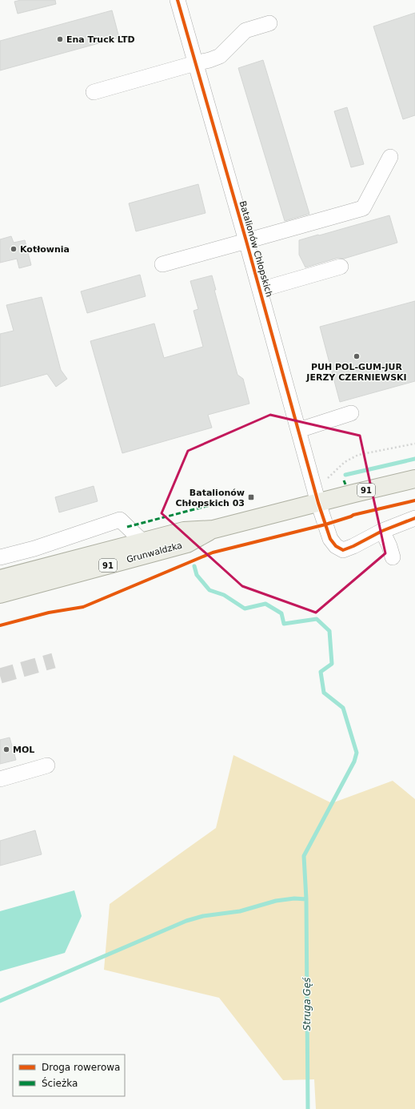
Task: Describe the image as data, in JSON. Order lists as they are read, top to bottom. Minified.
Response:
{"streets":{"main road":["91","Grunwaldzka"],"street":["Batalionów Chłopskich"]},"crossings":[["Batalionów Chłopskich","Grunwaldzka"]],"water":["Struga Gęś"],"places":{"other":["Ena Truck LTD","Kotłownia","PUH POL-GUM-JUR JERZY CZERNIEWSKI","MOL"],"transit":["Batalionów Chłopskich 03"]},"legend":["Droga rowerowa","Ścieżka"]}
